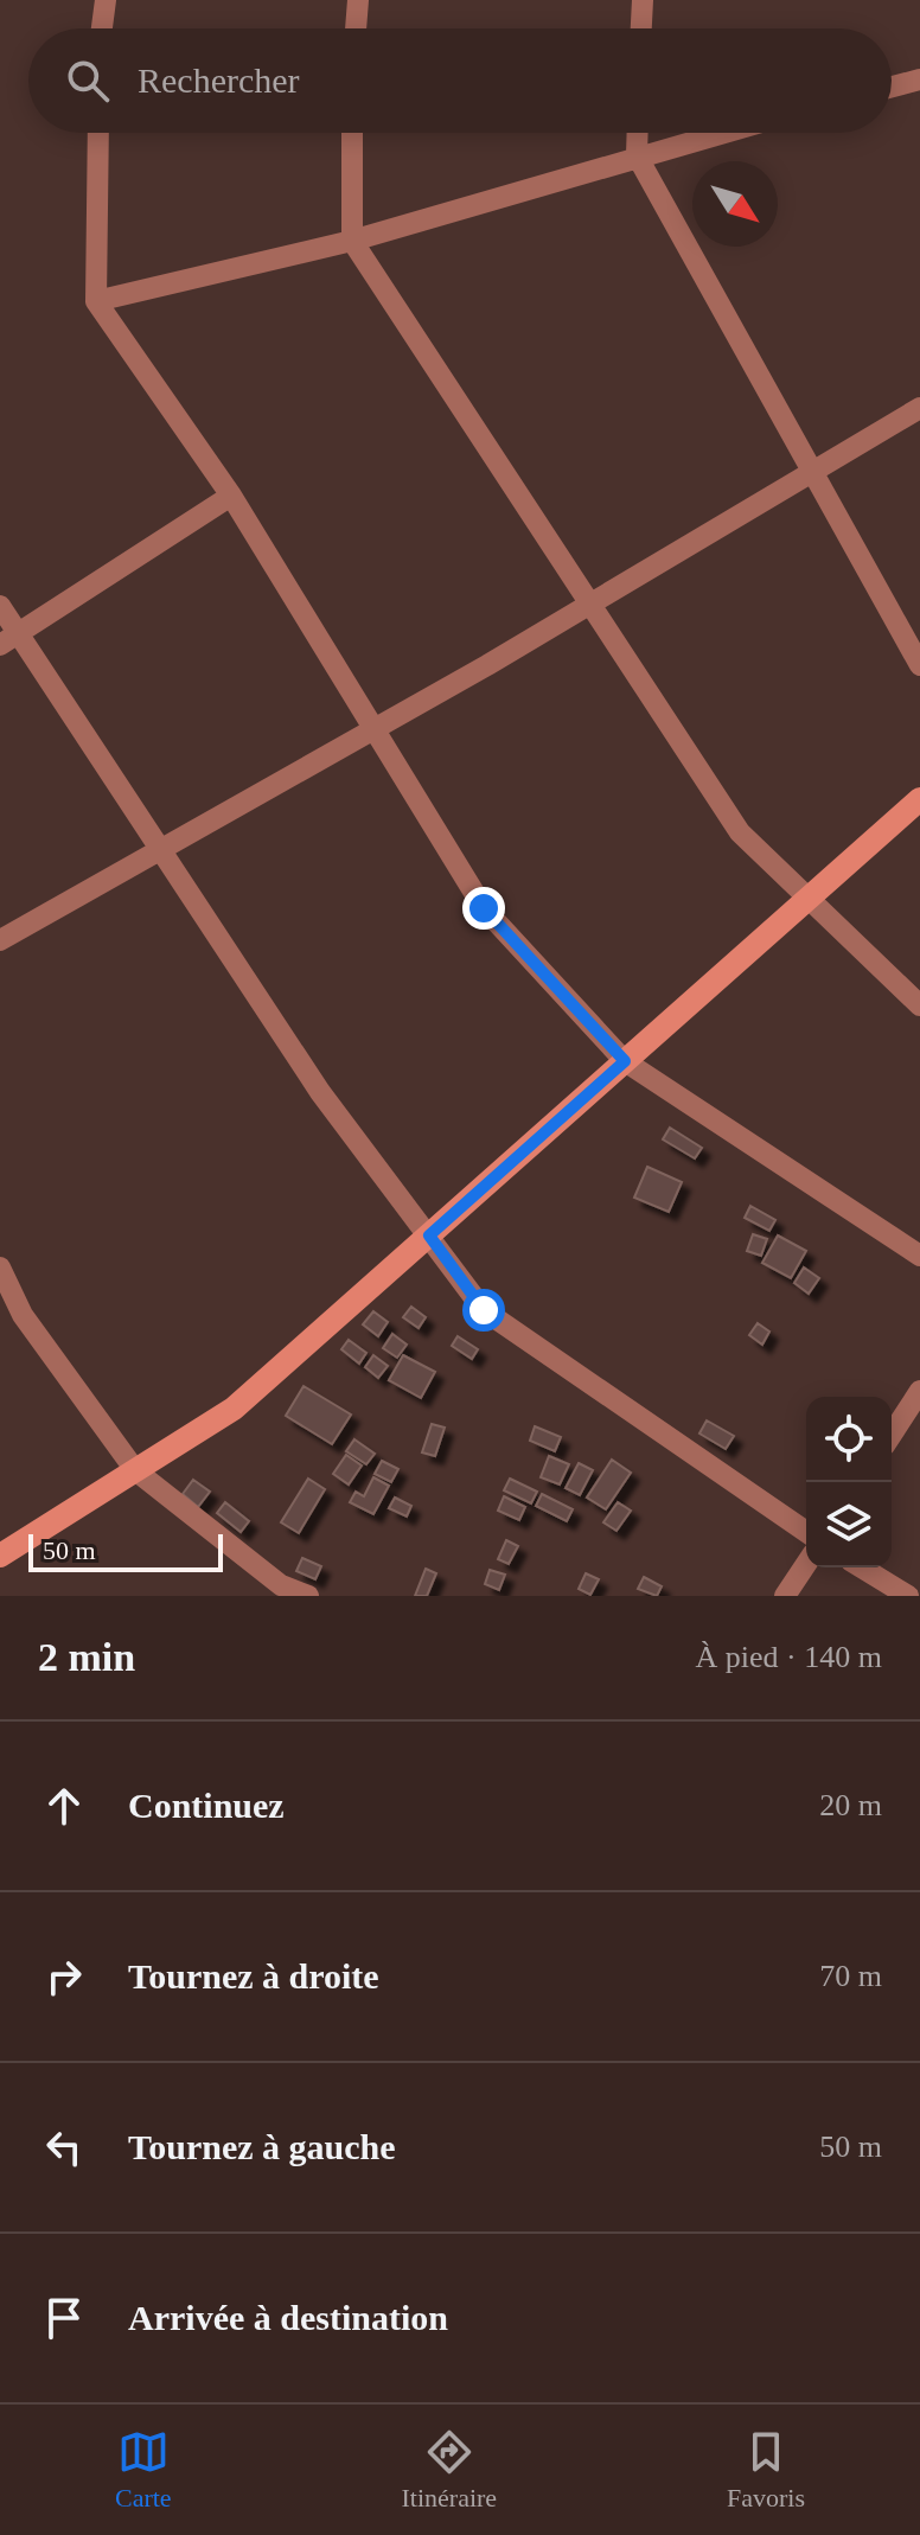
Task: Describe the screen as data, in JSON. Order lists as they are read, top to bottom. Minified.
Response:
{"scale_bar":"50 m","north":"bottom right","page":{"search":"Rechercher","scale":"50 m","heading":["2 min","À pied · 140 m"],"list":[["Continuez","20 m"],["Tournez à droite","70 m"],["Tournez à gauche","50 m"],"Arrivée à destination"],"nav":["Carte","Itinéraire","Favoris"]}}
